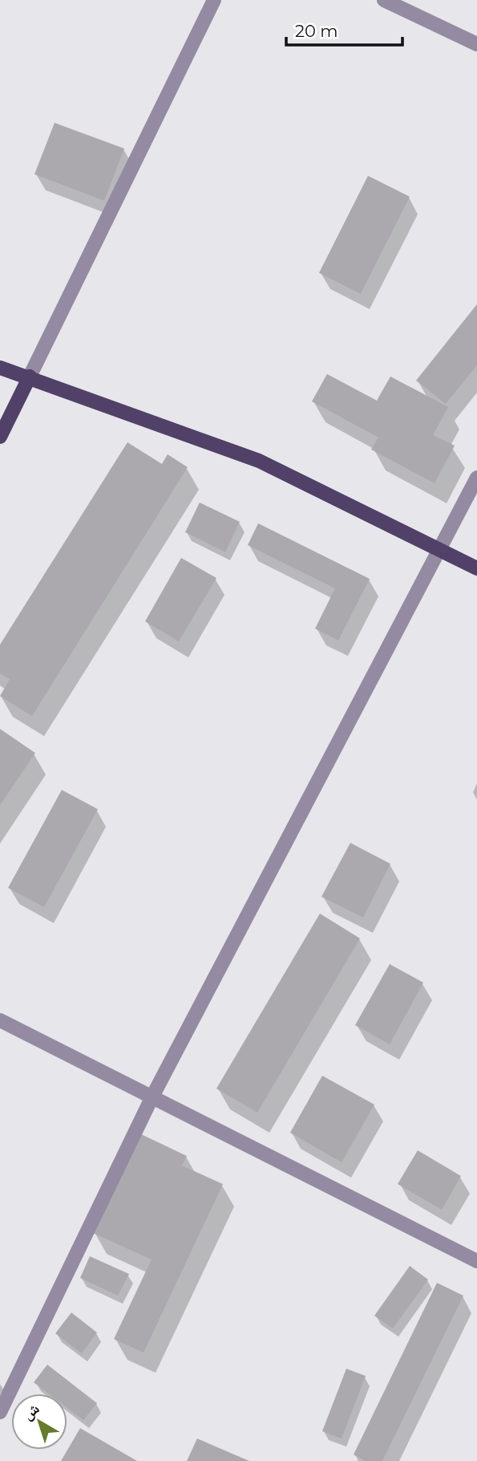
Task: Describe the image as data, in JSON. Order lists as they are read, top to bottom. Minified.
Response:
{"scale_bar":"20 m","north":"top left"}
